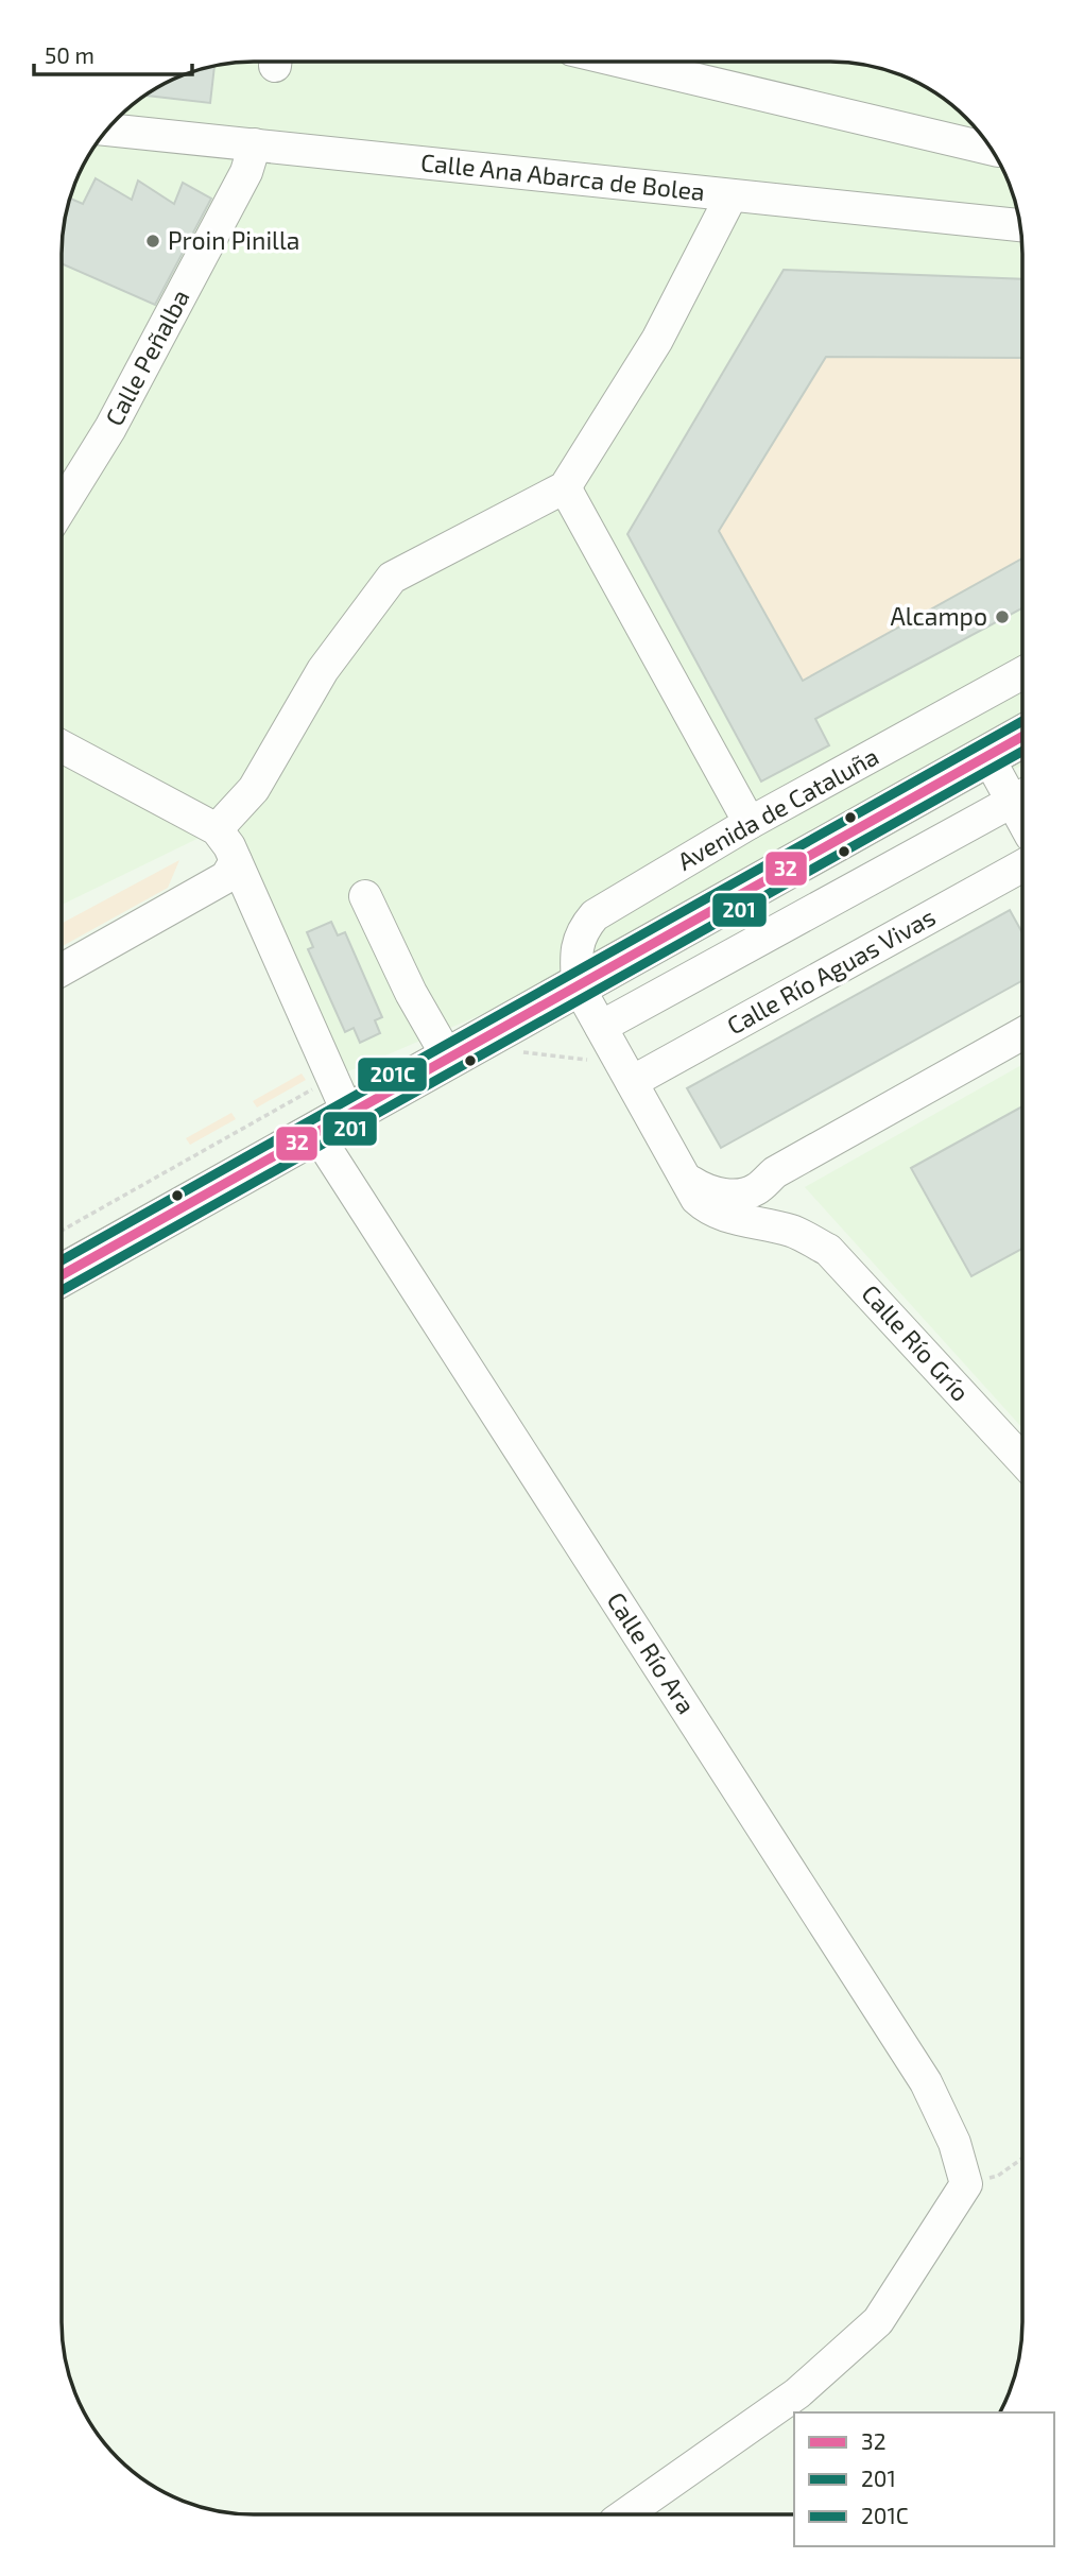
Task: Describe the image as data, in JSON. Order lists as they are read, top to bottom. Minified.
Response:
{"streets":{"street":["Calle Ana Abarca de Bolea","Calle Peñalba","Avenida de Cataluña","Calle Río Aguas Vivas","Calle Río Grío","Calle Río Ara"]},"crossings":[["Calle Ana Abarca de Bolea","Calle Peñalba"],["Avenida de Cataluña","Calle Río Grío"],["Calle Río Aguas Vivas","Calle Río Grío"]],"places":["Proin Pinilla","Alcampo"],"lines":["transit line 201C","transit line 32","transit line 201"],"legend":["32","201","201C"],"scale_bar":"50 m"}
